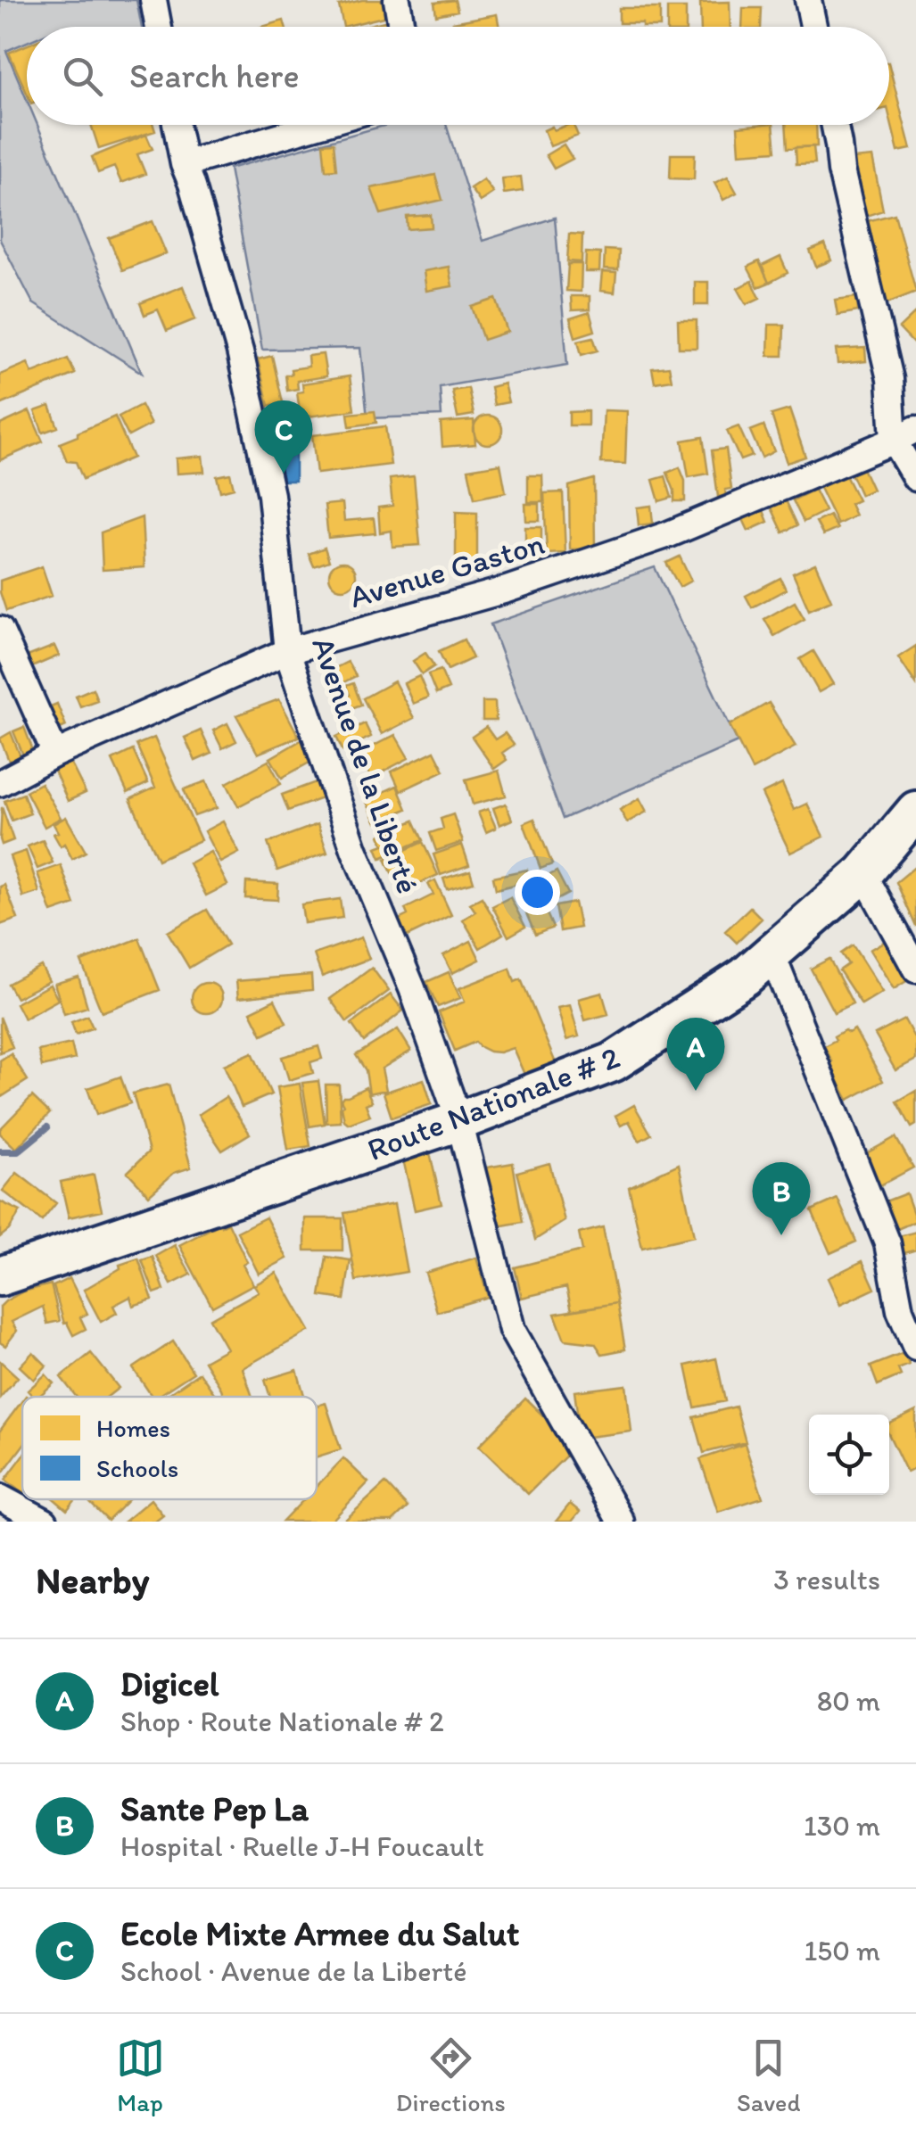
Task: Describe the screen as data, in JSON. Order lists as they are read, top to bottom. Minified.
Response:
{"streets":{"main road":["Route Nationale # 2"],"street":["Avenue Gaston","Avenue de la Liberté"]},"crossings":[["Avenue Gaston","Avenue de la Liberté"],["Avenue de la Liberté","Route Nationale # 2"]],"legend":["Homes","Schools"],"page":{"search":"Search here","pins":["C","A","B"],"heading":["Nearby","3 results"],"list":[{"mark":"A","name":"Digicel","note":"Shop · Route Nationale # 2","value":"80 m"},{"mark":"B","name":"Sante Pep La","note":"Hospital · Ruelle J-H Foucault","value":"130 m"},{"mark":"C","name":"Ecole Mixte Armee du Salut","note":"School · Avenue de la Liberté","value":"150 m"}],"nav":["Map","Directions","Saved"]}}
